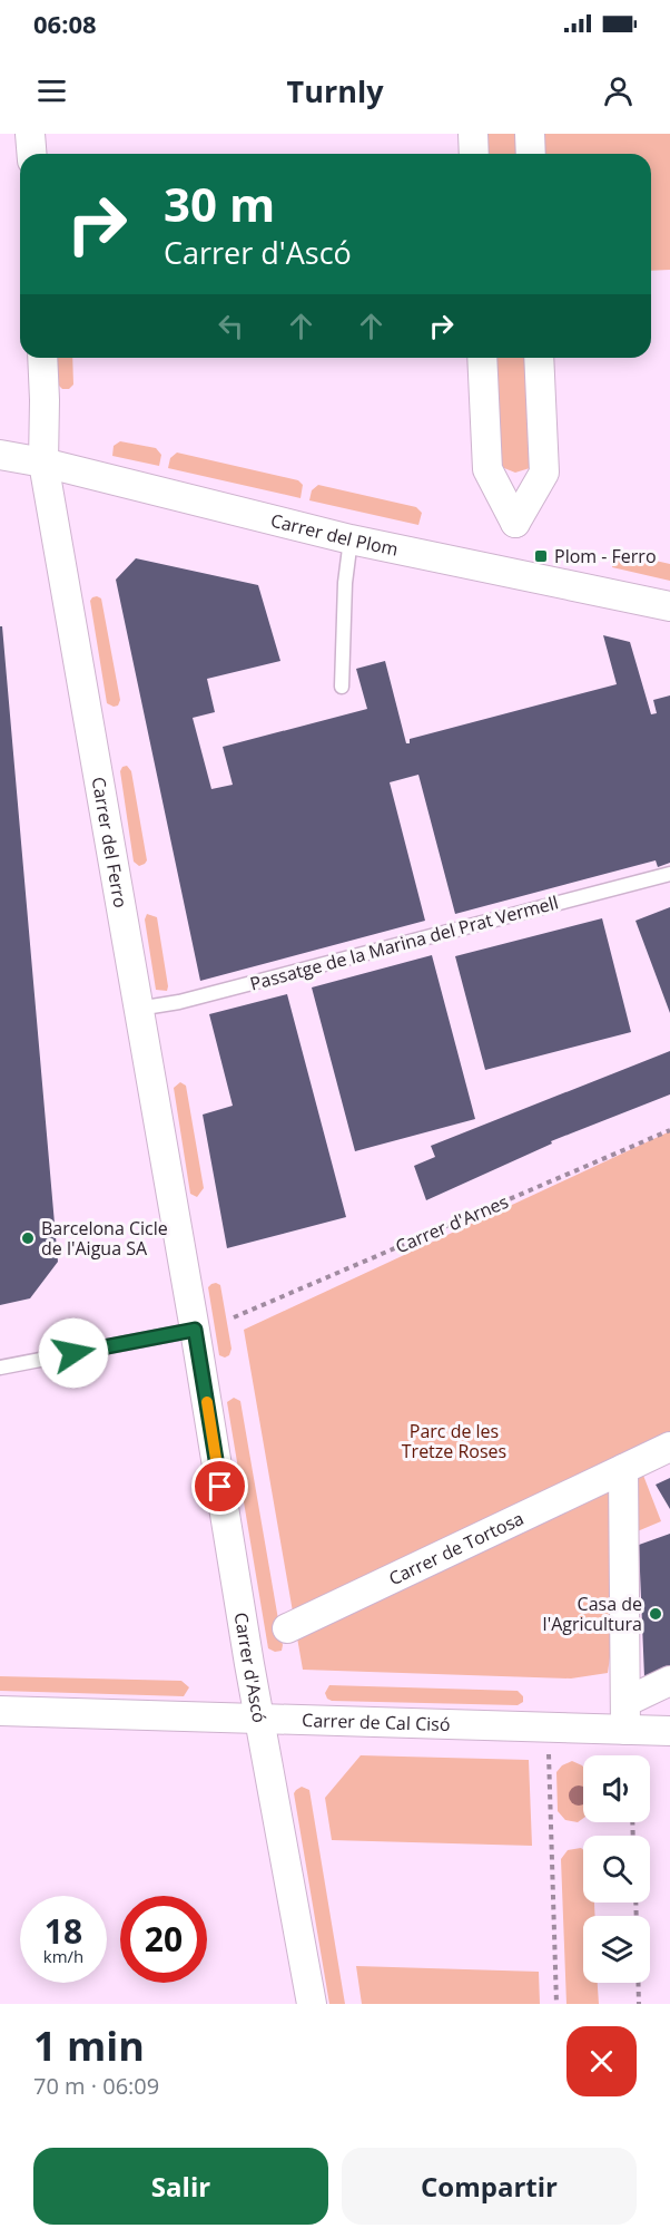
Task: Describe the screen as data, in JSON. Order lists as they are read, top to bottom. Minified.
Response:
{"streets":{"street":["Carrer del Plom","Carrer del Ferro","Carrer de Tortosa","Carrer d'Ascó","Carrer de Cal Cisó"],"lane":["Passatge de la Marina del Prat Vermell"],"path":["Carrer d'Arnes"]},"crossings":[["Carrer del Plom","Carrer del Ferro"],["Carrer del Ferro","Passatge de la Marina del Prat Vermell"],["Carrer del Ferro","Carrer d'Ascó"],["Carrer d'Ascó","Carrer de Cal Cisó"]],"parks":["Parc de les Tretze Roses"],"places":{"transit":["Plom - Ferro"],"other":["Barcelona Cicle de l'Aigua SA","Casa de l'Agricultura"]},"page":{"status":"06:08","header":"Turnly","turn":["30 m","Carrer d'Ascó"],"speed":"18 km/h","limit":"20","heading":["1 min","70 m · 06:09"],"buttons":["Salir","Compartir"]}}
